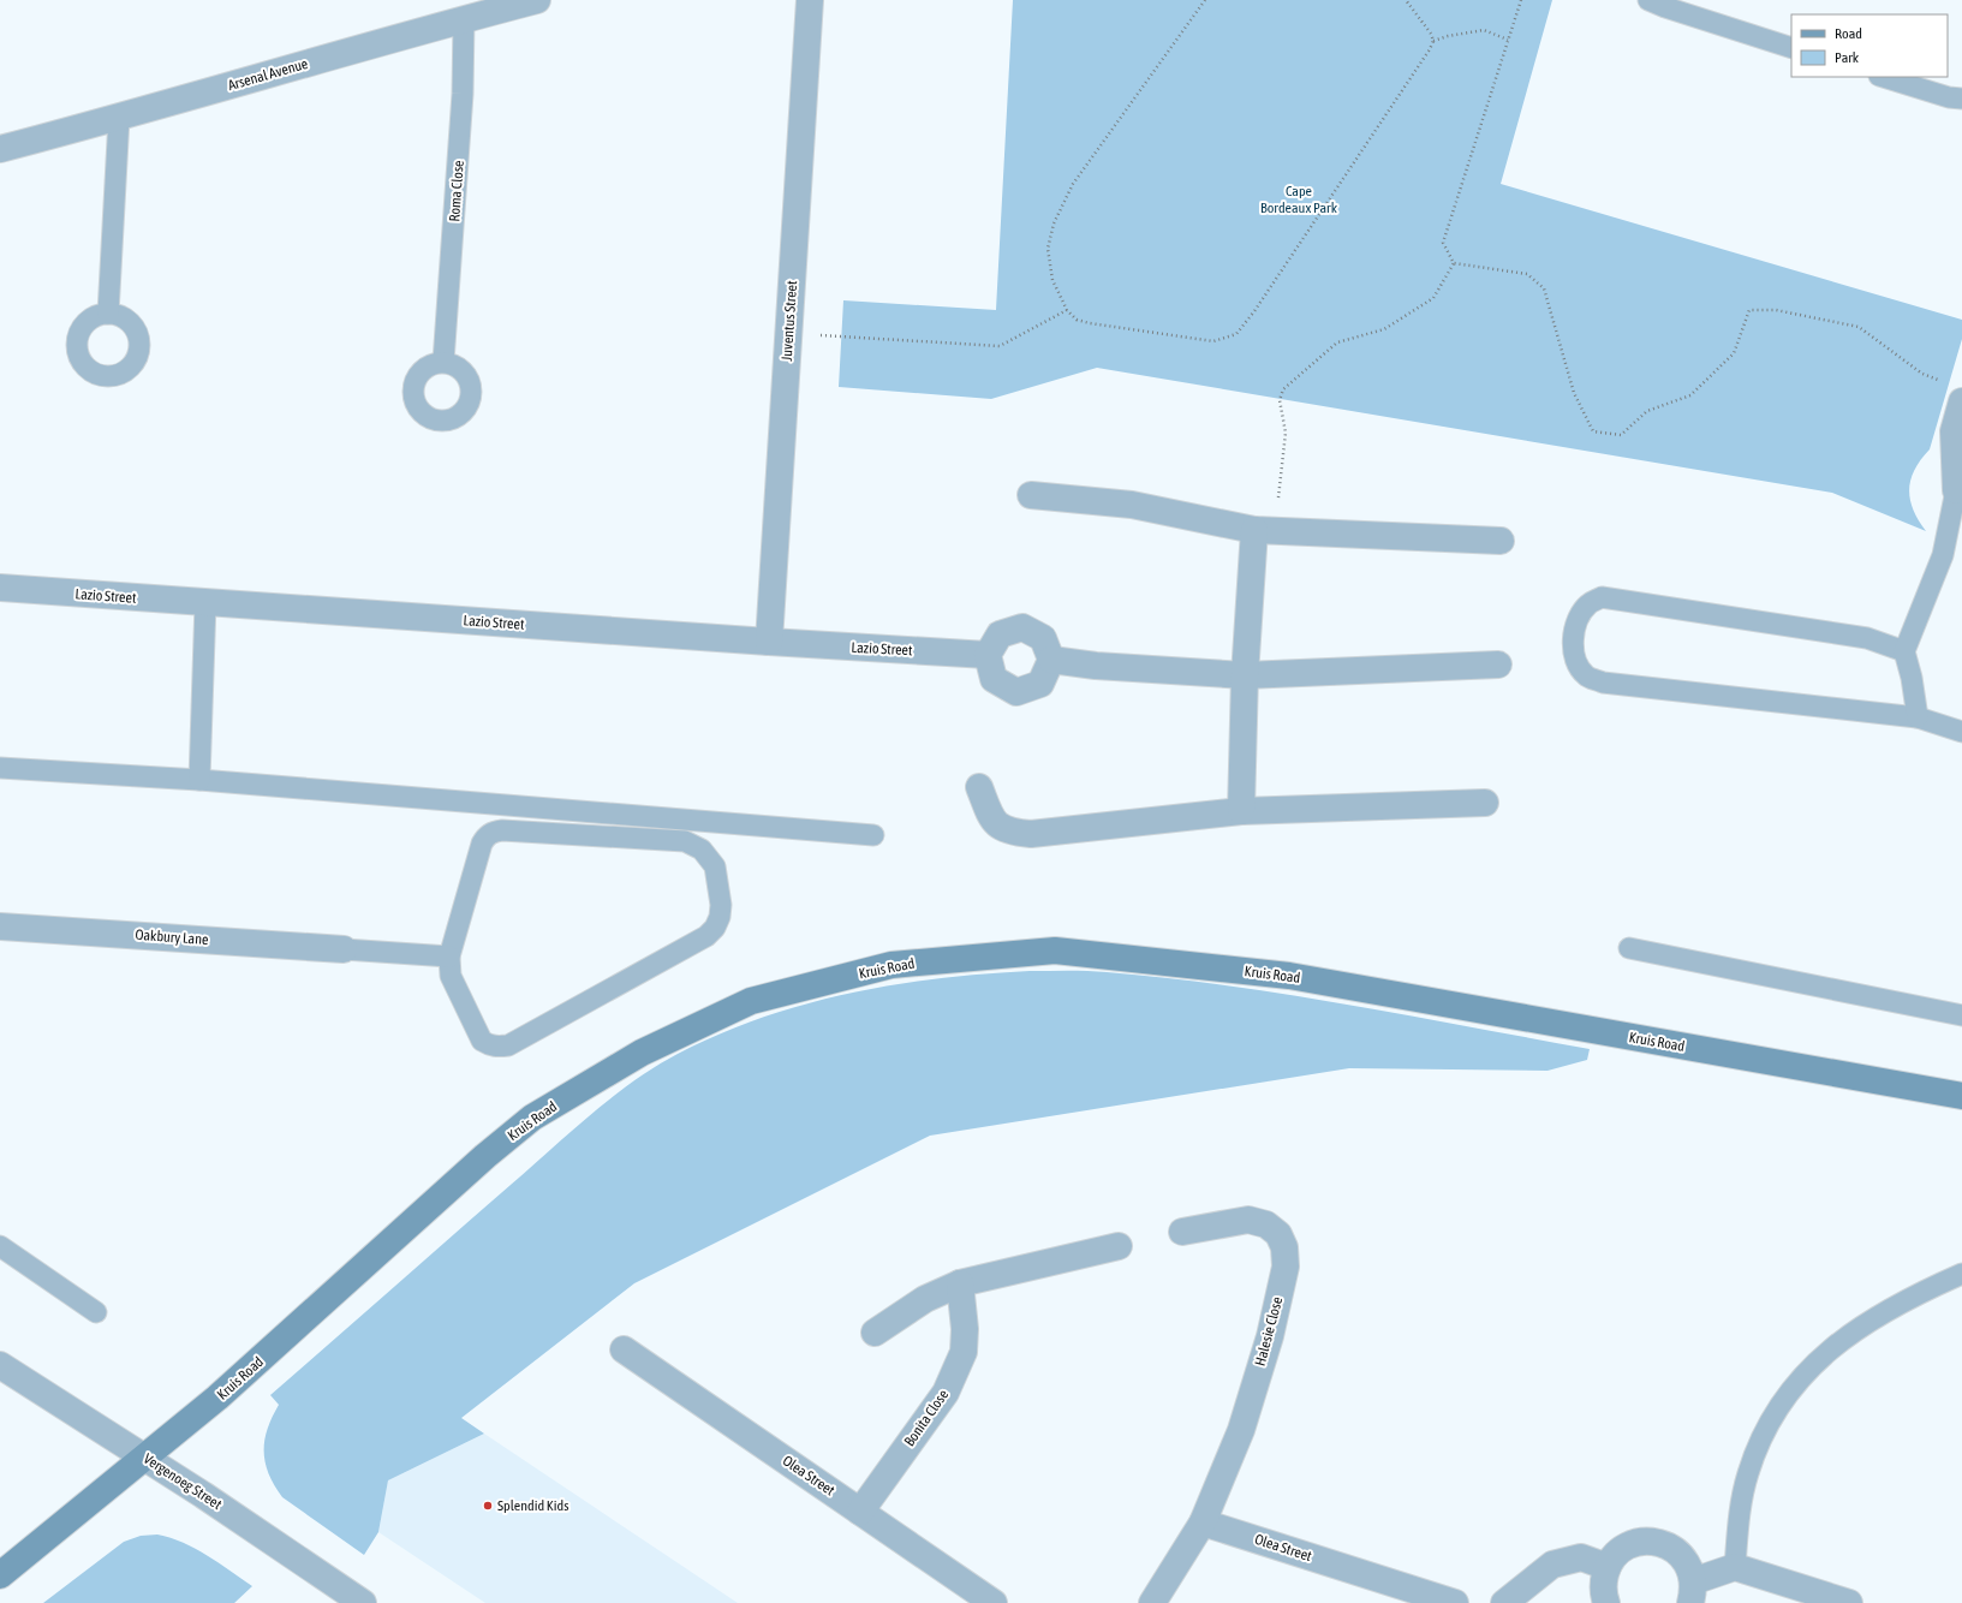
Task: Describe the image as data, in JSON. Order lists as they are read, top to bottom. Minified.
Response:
{"streets":{"street":["Arsenal Avenue","Juventus Street","Lazio Street","Oakbury Lane","Kruis Road","Halesie Close","Bonita Close","Olea Street","Vergenoeg Street"],"lane":["Roma Close"]},"crossings":[["Arsenal Avenue","Roma Close"],["Juventus Street","Lazio Street"],["Kruis Road","Vergenoeg Street"],["Halesie Close","Olea Street"],["Bonita Close","Olea Street"]],"parks":["Cape Bordeaux Park"],"places":["Splendid Kids"],"legend":["Road","Park"]}
